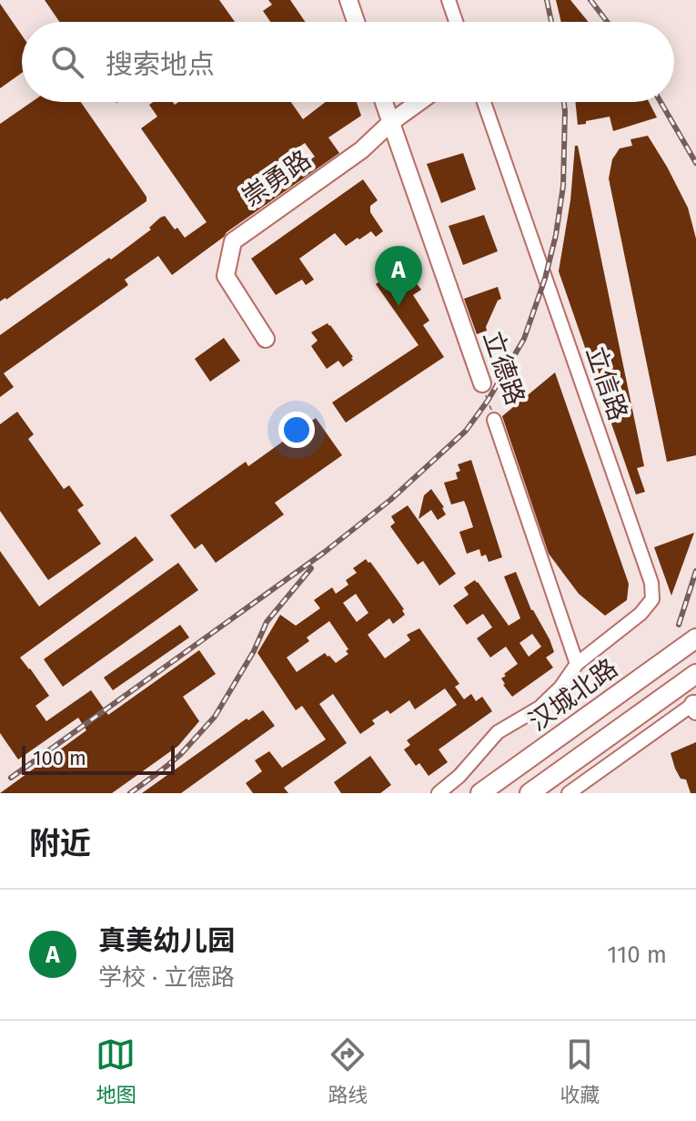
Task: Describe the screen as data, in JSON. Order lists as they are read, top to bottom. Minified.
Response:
{"streets":{"main road":["汉城北路"],"street":["崇勇路","立德路","立信路"]},"crossings":[["崇勇路","立德路"],["立德路","立信路"]],"scale_bar":"100 m","page":{"search":"搜索地点","pins":"A","scale":"100 m","heading":"附近","list":[{"mark":"A","name":"真美幼儿园","note":"学校 · 立德路","value":"110 m"}],"nav":["地图","路线","收藏"]}}
